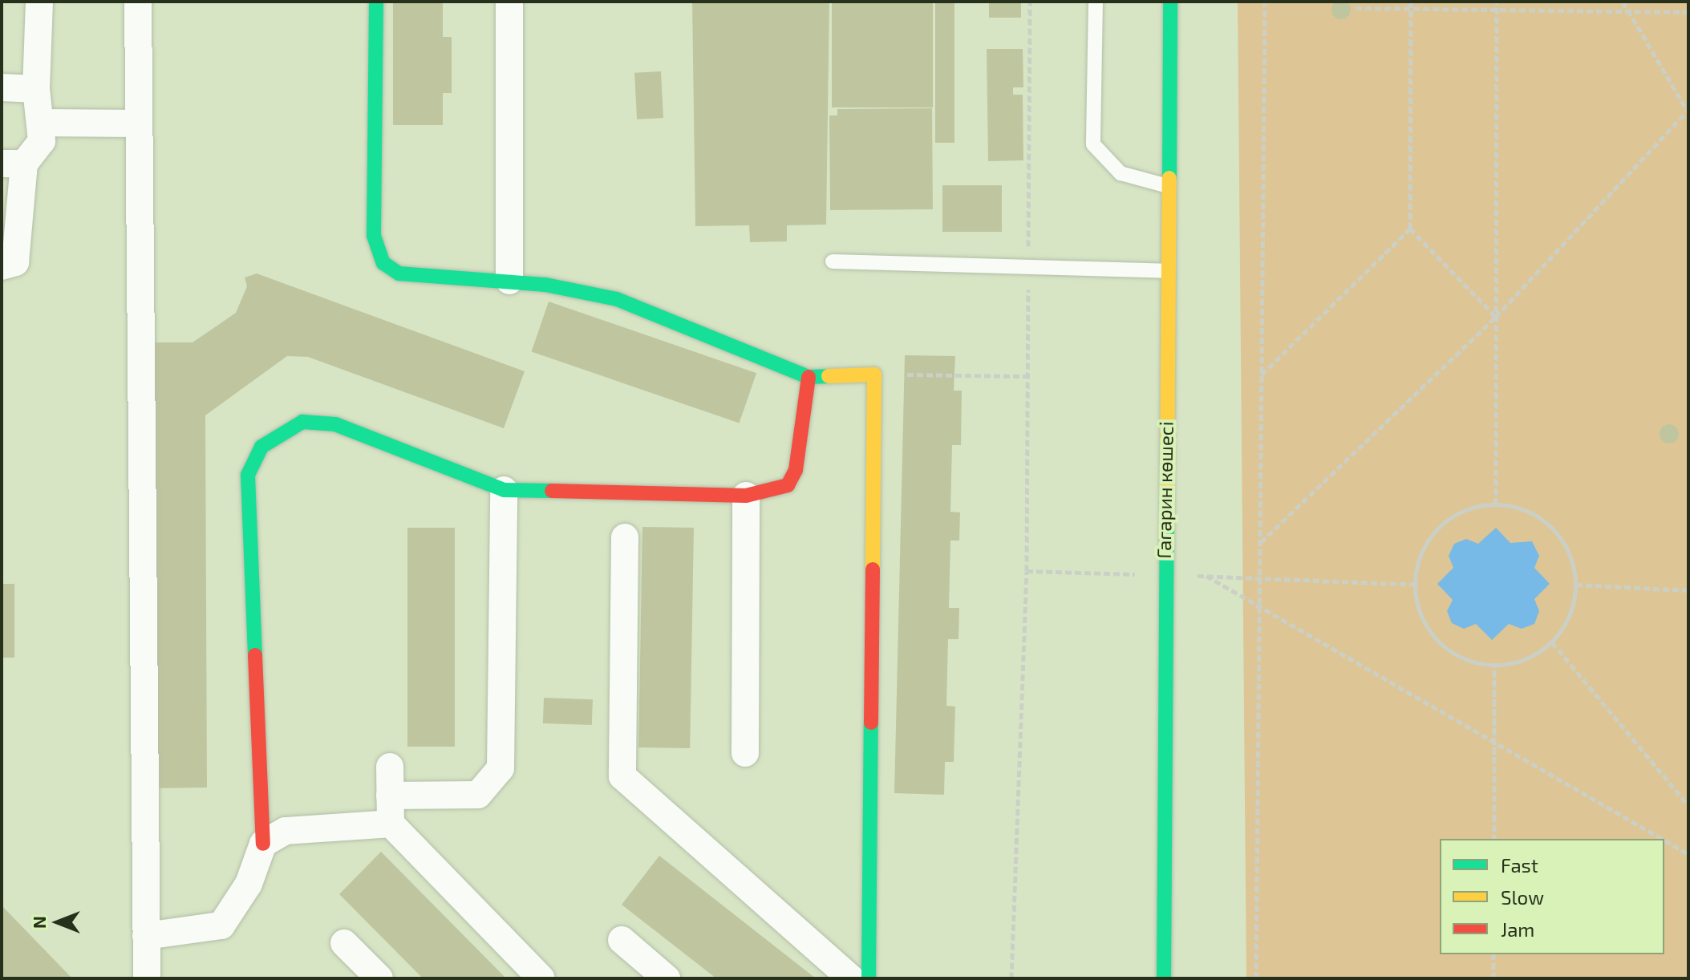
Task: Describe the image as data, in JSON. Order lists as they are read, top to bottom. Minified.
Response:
{"streets":{"street":["Гагарин көшесі"]},"legend":["Fast","Slow","Jam"],"north":"left"}
